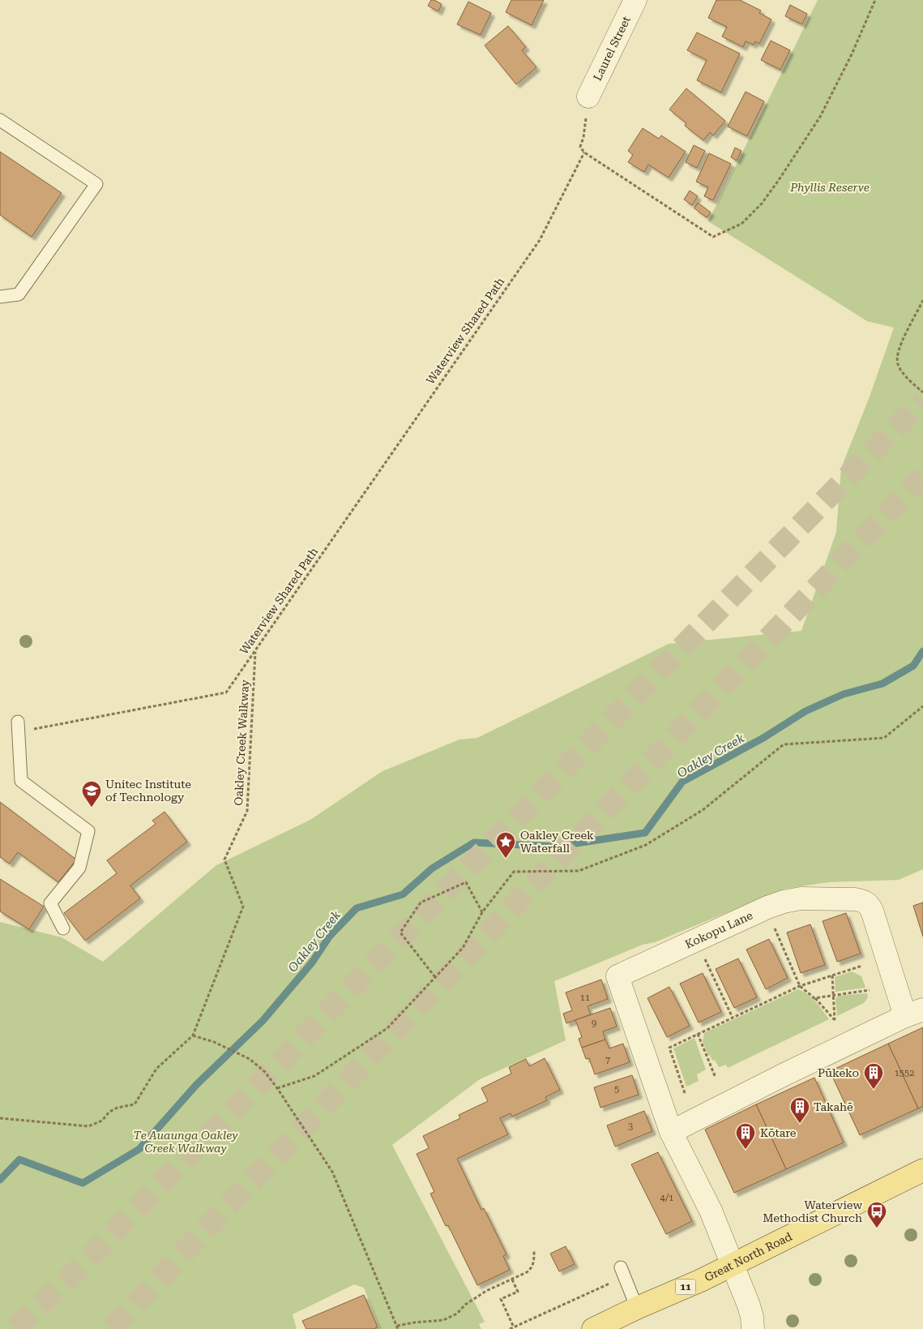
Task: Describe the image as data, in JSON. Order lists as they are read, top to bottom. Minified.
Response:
{"streets":{"main road":["Great North Road","11"],"street":["Laurel Street","Kokopu Lane"],"path":["Waterview Shared Path","Oakley Creek Walkway"]},"crossings":[["Waterview Shared Path","Oakley Creek Walkway"],["Kokopu Lane","Great North Road"]],"water":["Oakley Creek"],"parks":["Phyllis Reserve","Te Auaunga Oakley Creek Walkway"],"places":{"school or university":["Unitec Institute of Technology"],"place":["Oakley Creek Waterfall"],"building":["Pūkeko","Takahē","Kōtare"],"bus stop":["Waterview Methodist Church"]},"house_numbers":["11","9","7","1552","5","3","4/1"]}
